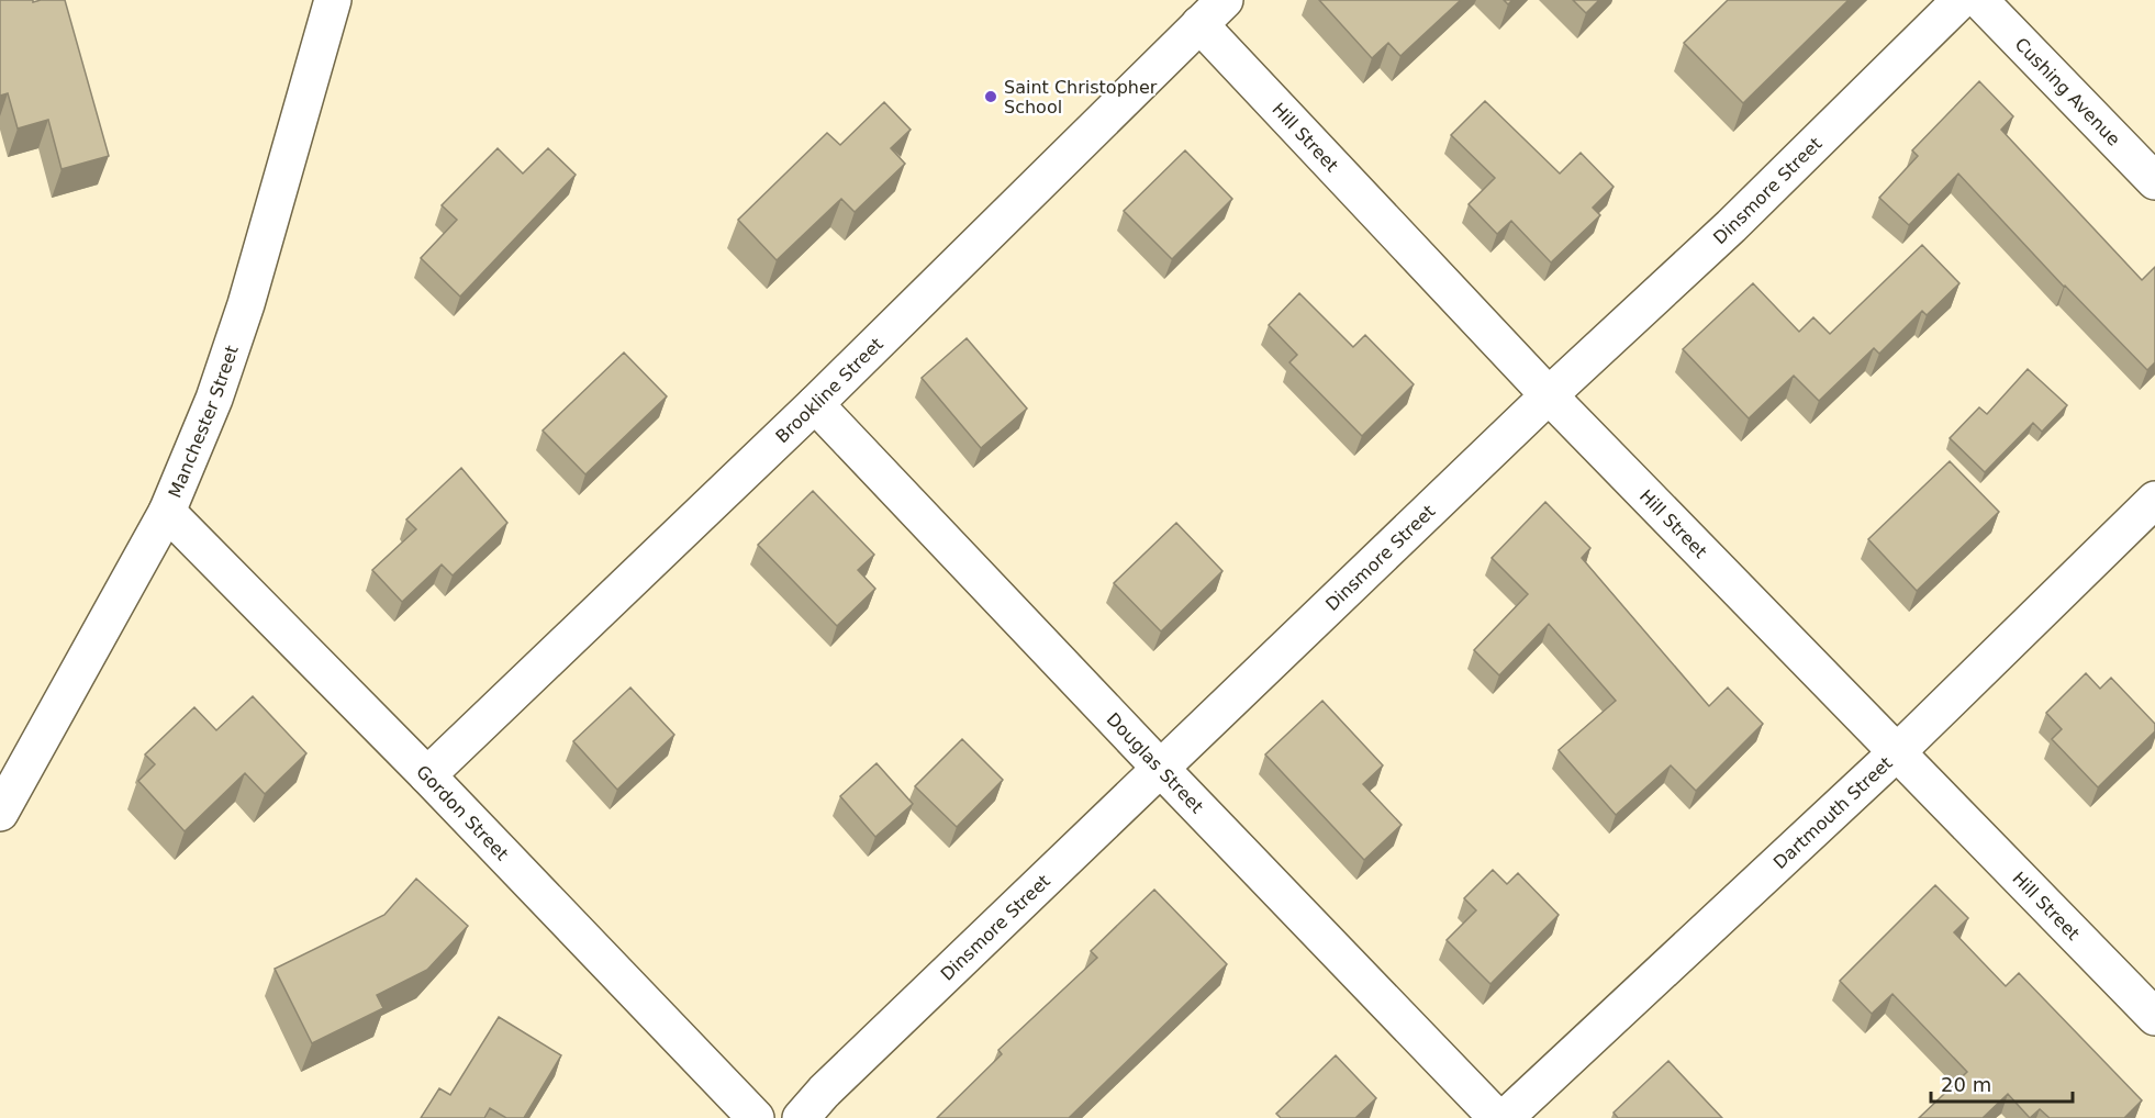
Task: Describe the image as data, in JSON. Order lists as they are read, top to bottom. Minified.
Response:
{"streets":{"street":["Cushing Avenue","Hill Street","Dinsmore Street","Brookline Street","Manchester Street","Douglas Street","Dartmouth Street","Gordon Street"]},"crossings":[["Hill Street","Dinsmore Street"],["Hill Street","Brookline Street"],["Hill Street","Dartmouth Street"],["Dinsmore Street","Douglas Street"],["Brookline Street","Douglas Street"],["Brookline Street","Gordon Street"],["Manchester Street","Gordon Street"]],"places":["Saint Christopher School"],"scale_bar":"20 m"}
